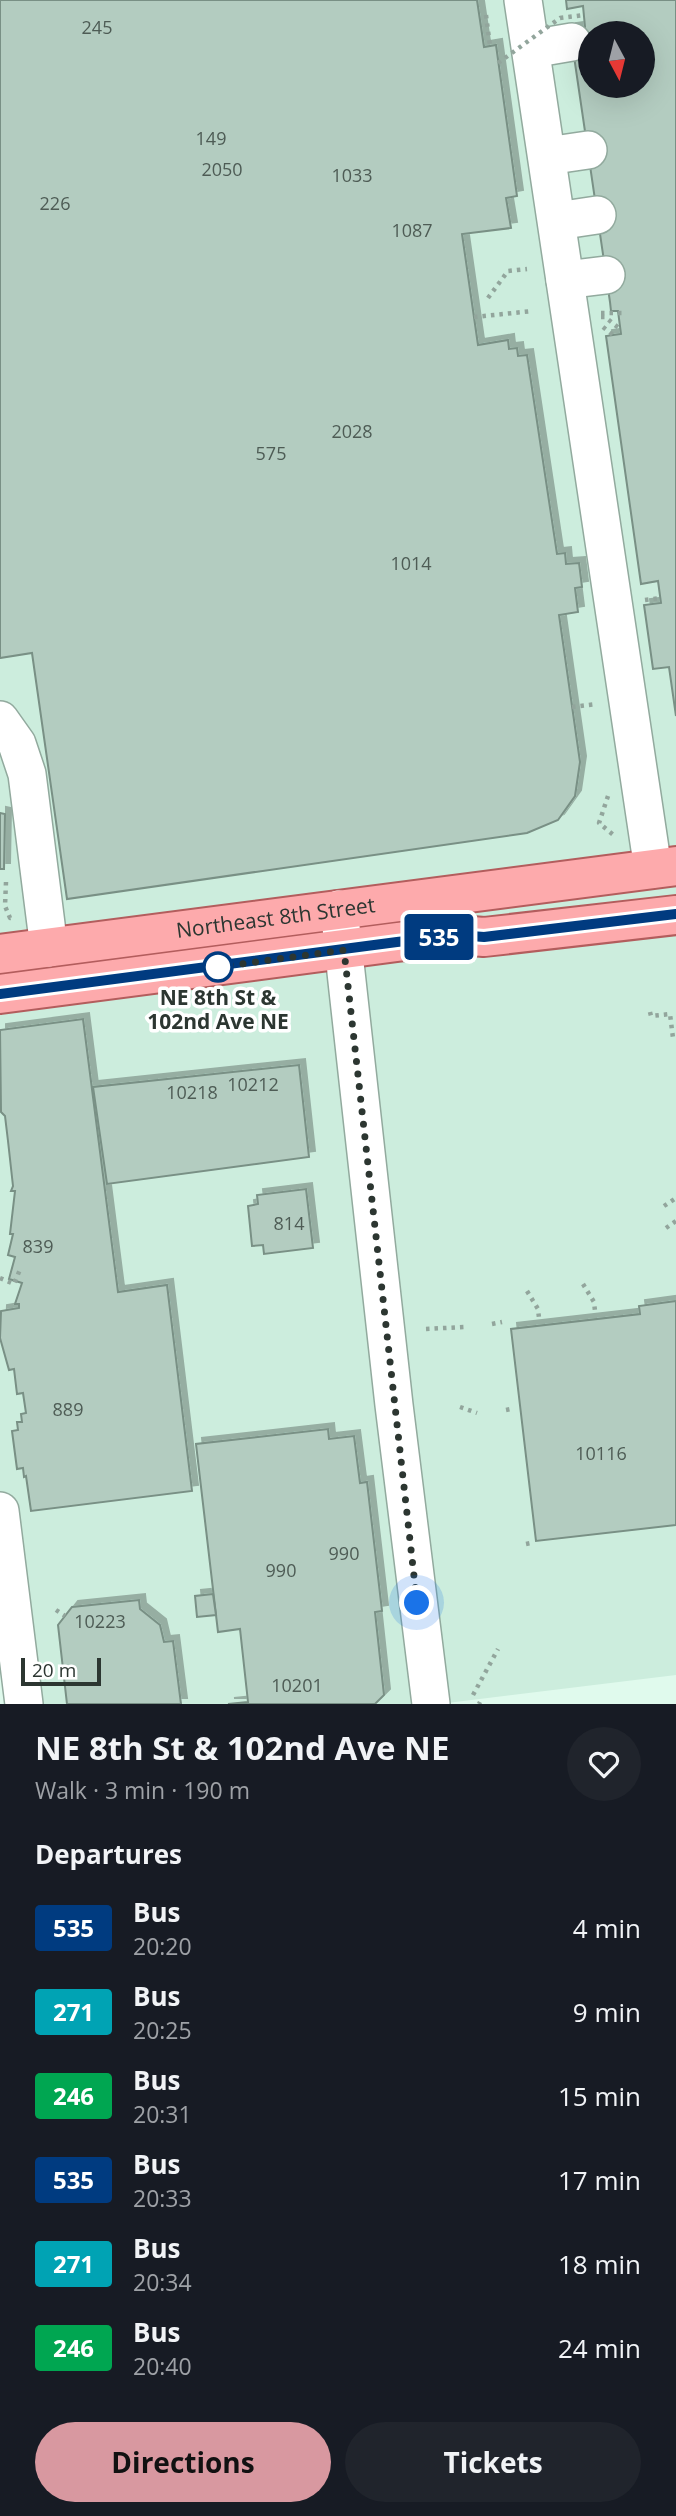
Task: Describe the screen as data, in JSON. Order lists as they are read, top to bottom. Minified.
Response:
{"streets":{"main road":["Northeast 8th Street"]},"places":["NE 8th St & 102nd Ave NE"],"lines":["bus line 535"],"house_numbers":["245","149","2050","1033","226","1087","2028","575","1014","10212","10218","814","839","889","10116","990","990","10223","10201"],"scale_bar":"20 m","north":"bottom","page":{"on_map":"535","scale":"20 m","heading":[["NE 8th St & 102nd Ave NE","Walk · 3 min · 190 m"],"Departures"],"list":[{"mark":"535","name":"Bus","note":"20:20","value":"4 min"},{"mark":"271","name":"Bus","note":"20:25","value":"9 min"},{"mark":"246","name":"Bus","note":"20:31","value":"15 min"},{"mark":"535","name":"Bus","note":"20:33","value":"17 min"},{"mark":"271","name":"Bus","note":"20:34","value":"18 min"},{"mark":"246","name":"Bus","note":"20:40","value":"24 min"}],"buttons":["Directions","Tickets"]}}
